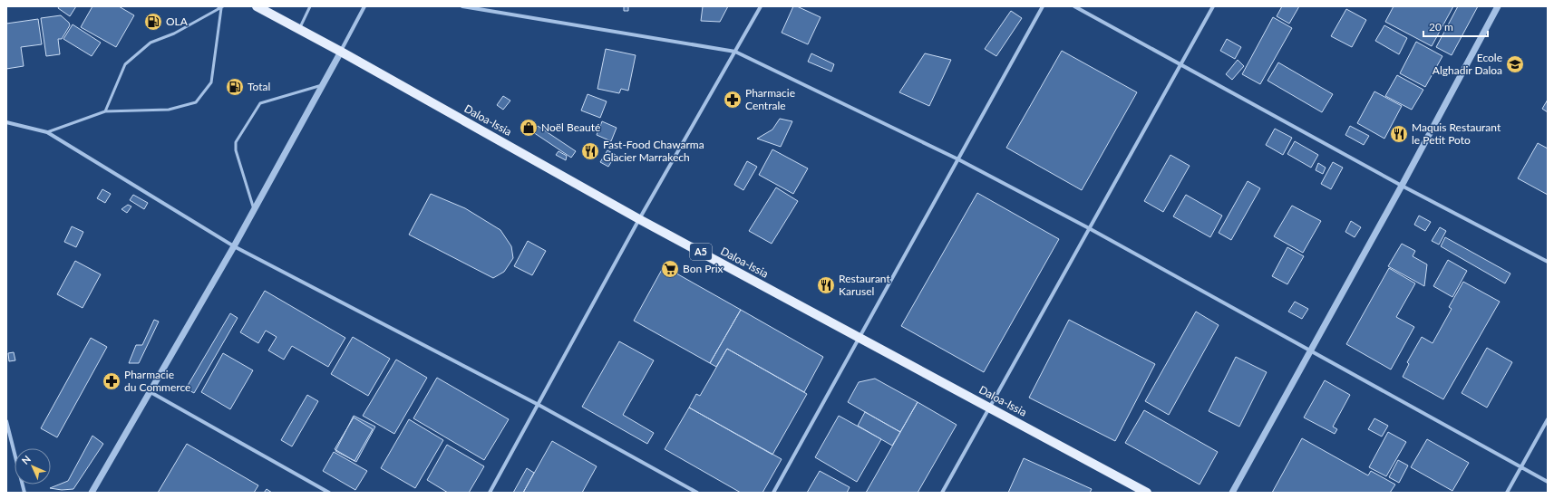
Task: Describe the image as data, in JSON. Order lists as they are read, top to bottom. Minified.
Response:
{"streets":{"main road":["Daloa-Issia","A5"]},"places":{"fuel station":["OLA","Total"],"school or university":["Ecole Alghadir Daloa"],"pharmacy":["Pharmacie Centrale","Pharmacie du Commerce"],"shop":["Noël Beauté"],"restaurant":["Maquis Restaurant le Petit Poto","Fast-Food Chawarma Glacier Marrakech","Restaurant Karusel"],"supermarket":["Bon Prix"]},"scale_bar":"20 m","north":"top left"}
